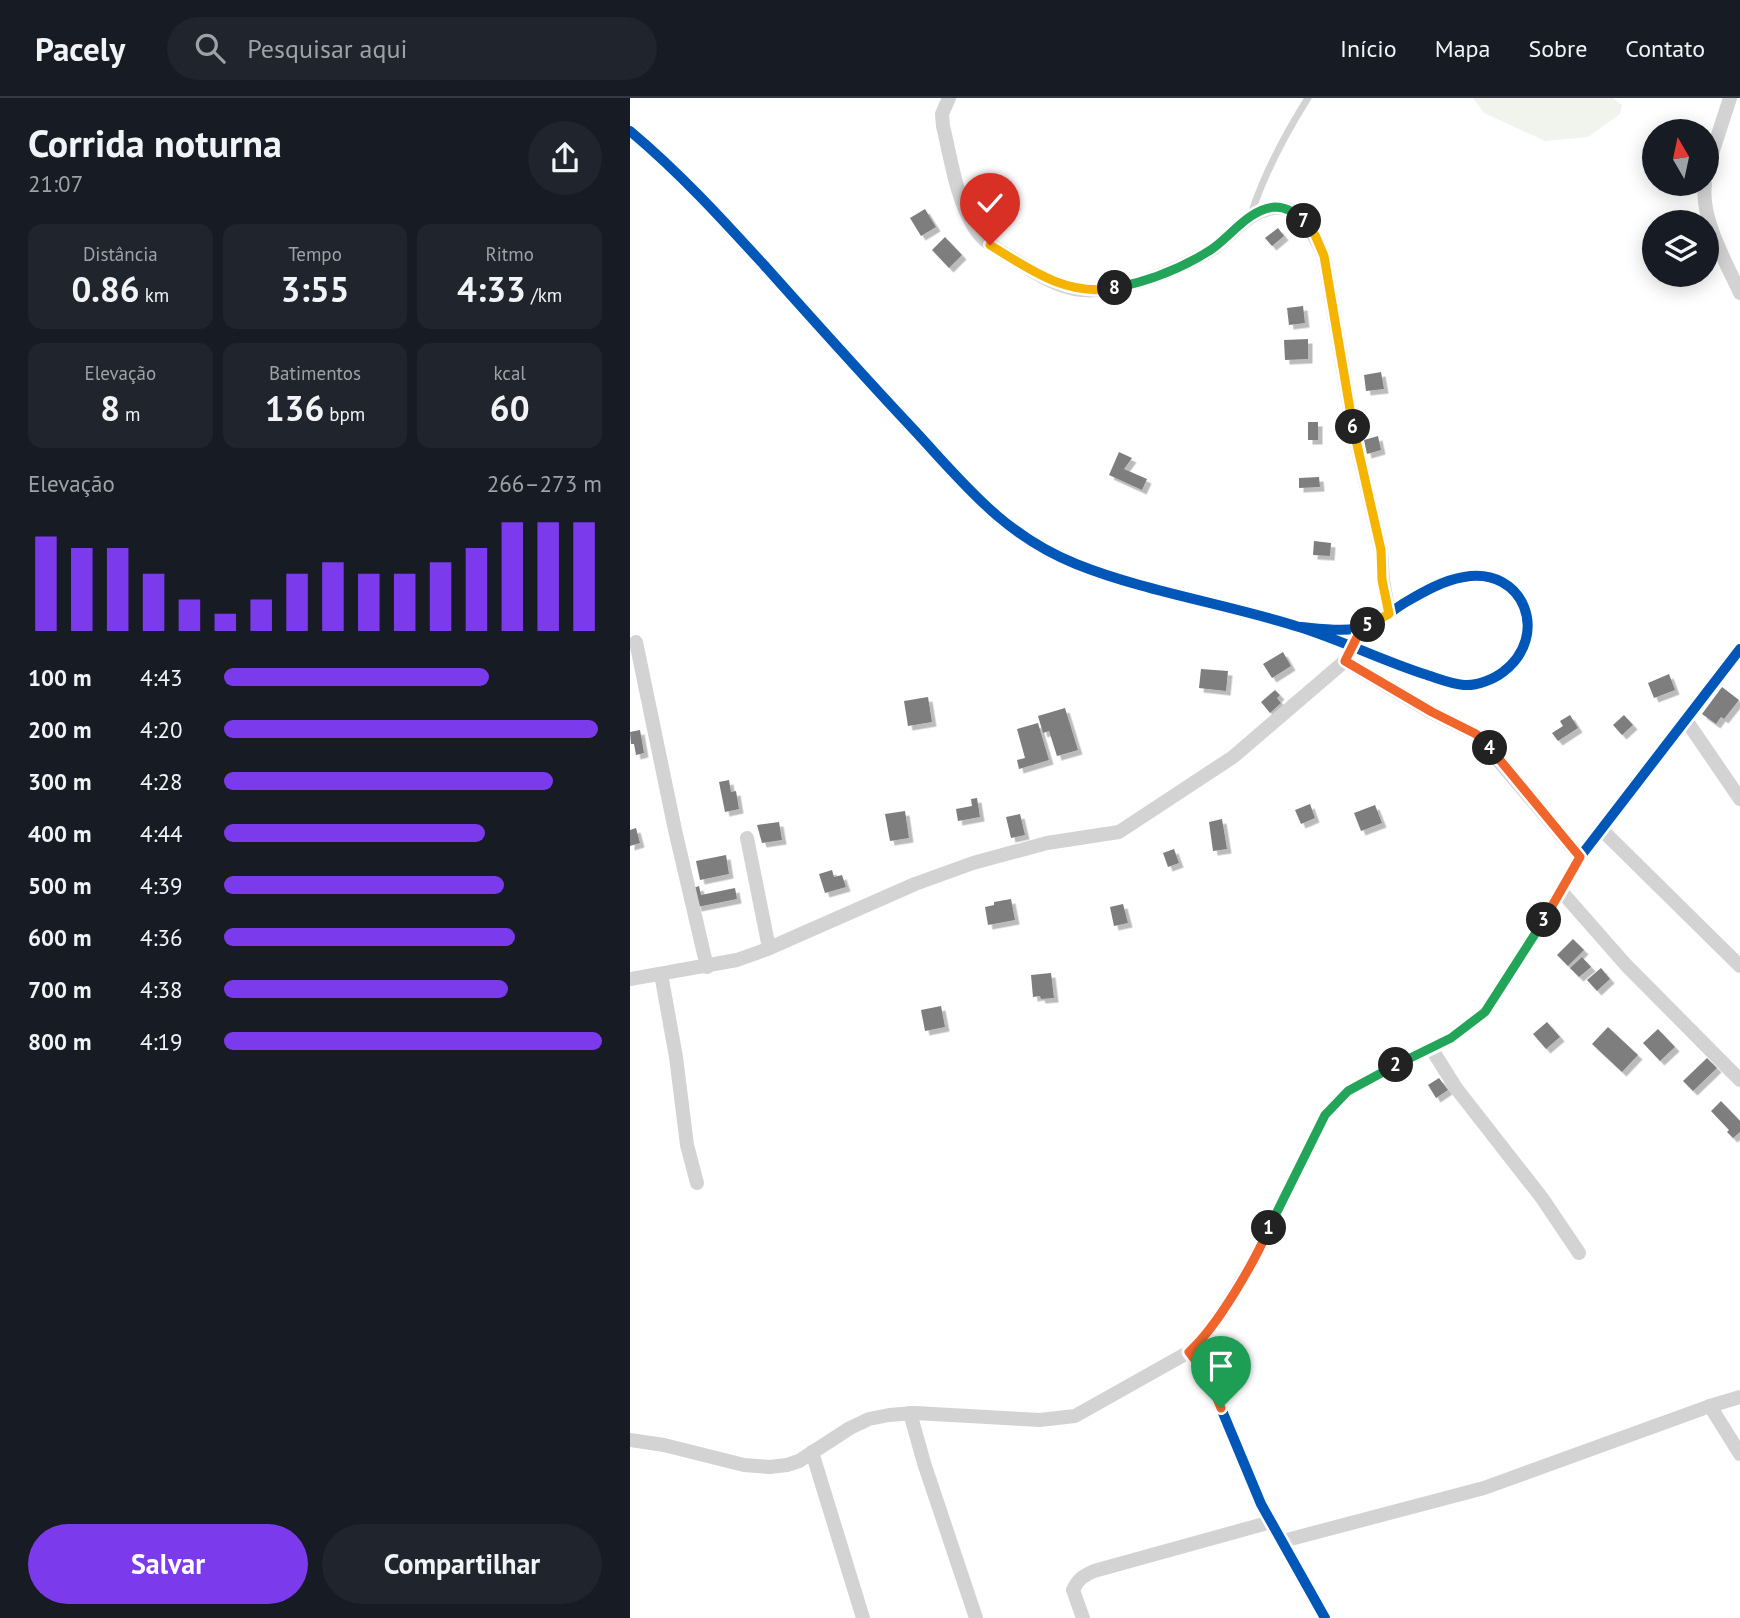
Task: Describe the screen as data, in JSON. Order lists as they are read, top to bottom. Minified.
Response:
{"north":"top","page":{"header":"Pacely","search":"Pesquisar aqui","nav":["Início","Mapa","Sobre","Contato"],"heading":["Corrida noturna","21:07"],"pins":["7","8","6","5","4","3","2","1"],"stats":[["Distância","0.86 km"],["Tempo","3:55"],["Ritmo","4:33 /km"],["Elevação","8 m"],["Batimentos","136 bpm"],["kcal","60"]],"chart":["Elevação","266–273 m"],"list":[{"name":"100 m","note":"4:43"},{"name":"200 m","note":"4:20"},{"name":"300 m","note":"4:28"},{"name":"400 m","note":"4:44"},{"name":"500 m","note":"4:39"},{"name":"600 m","note":"4:36"},{"name":"700 m","note":"4:38"},{"name":"800 m","note":"4:19"}],"buttons":["Salvar","Compartilhar"]}}
